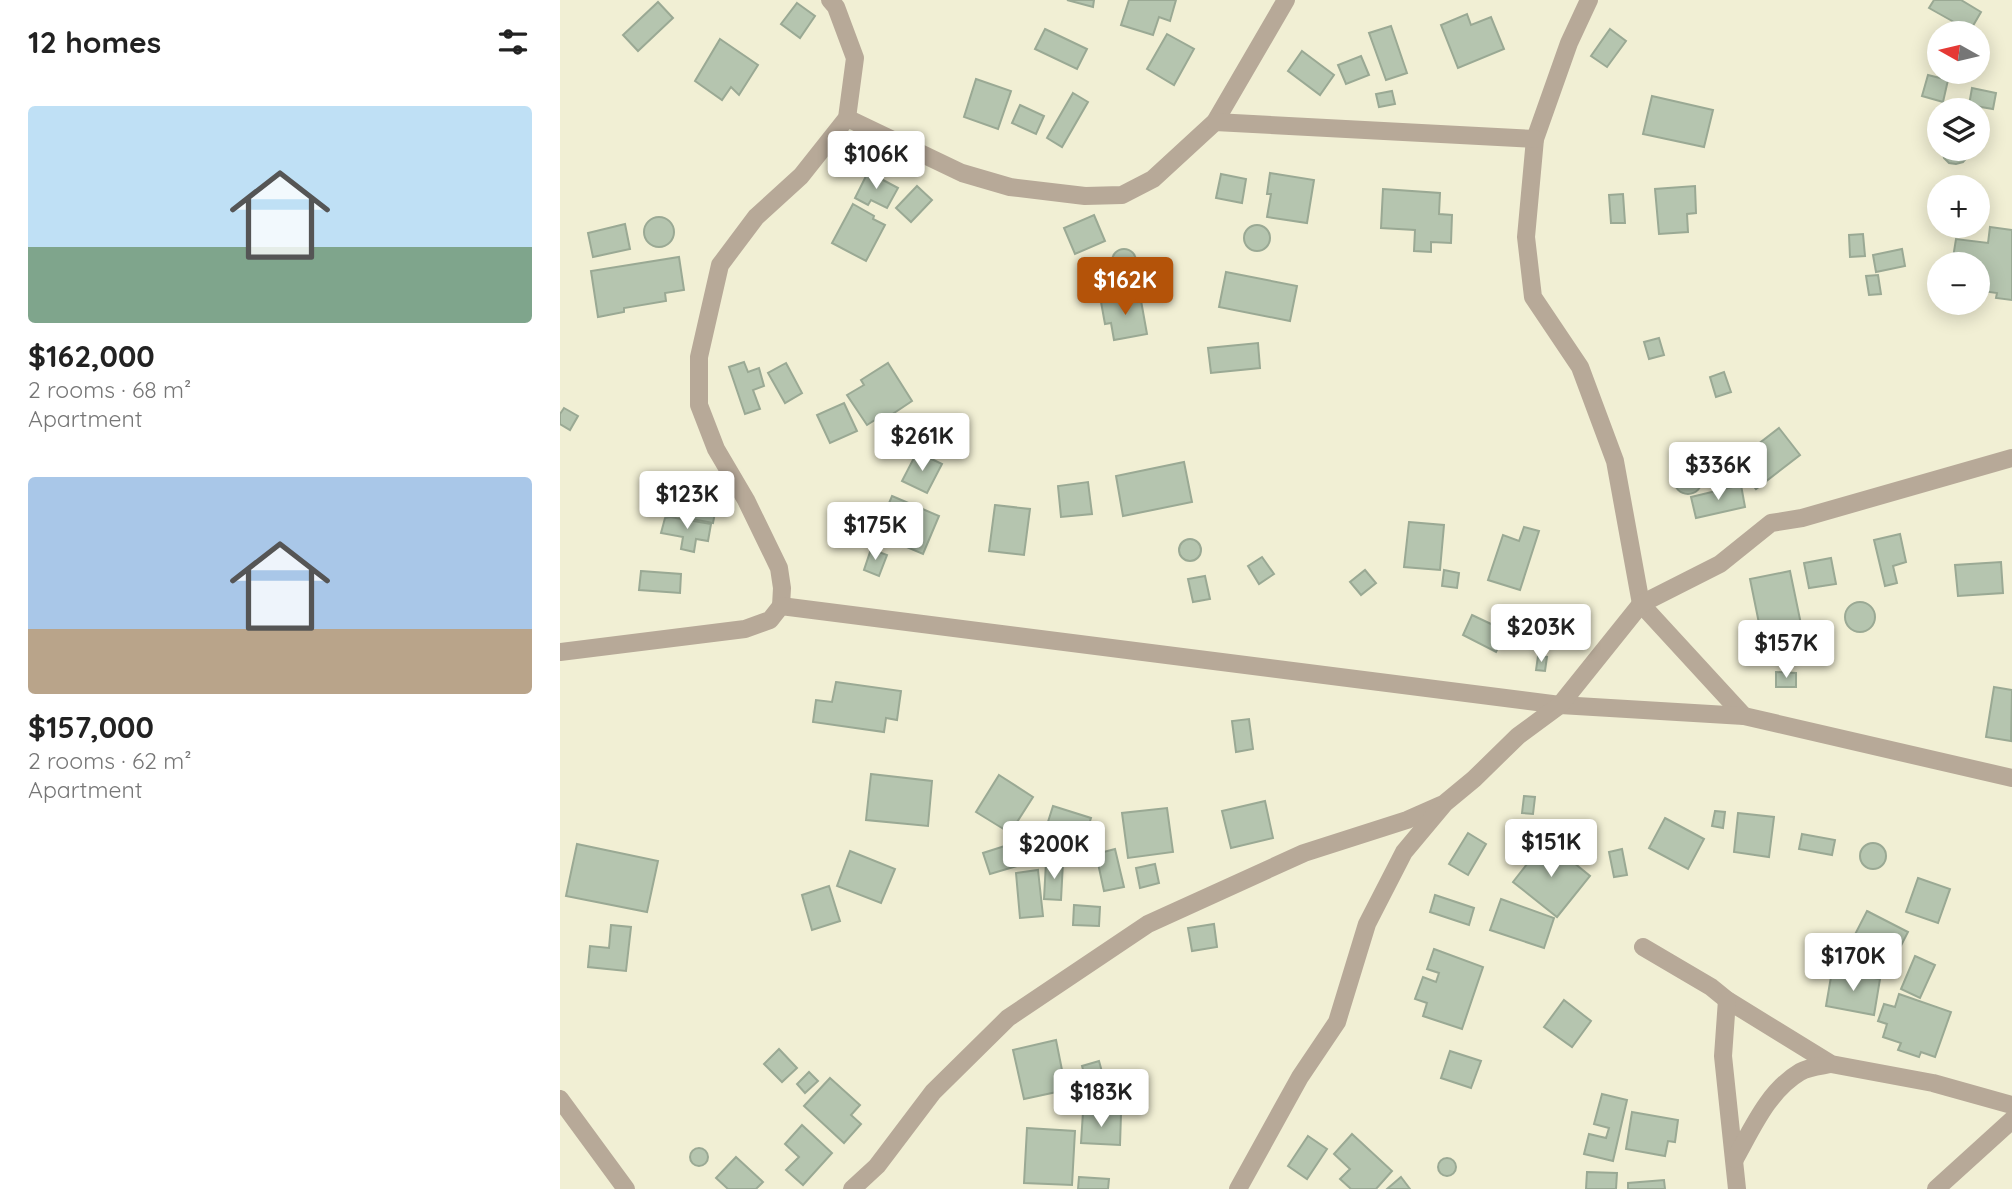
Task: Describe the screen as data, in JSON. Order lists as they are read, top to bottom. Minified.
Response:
{"north":"left","page":{"heading":"12 homes","map_buttons":["+","−"],"list":[{"name":"$162,000","note":"2 rooms · 68 m² · Apartment"},{"name":"$157,000","note":"2 rooms · 62 m² · Apartment"}],"price":["$106K","$162K","$261K","$336K","$123K","$175K","$203K","$157K","$151K","$200K","$170K","$183K"]}}
